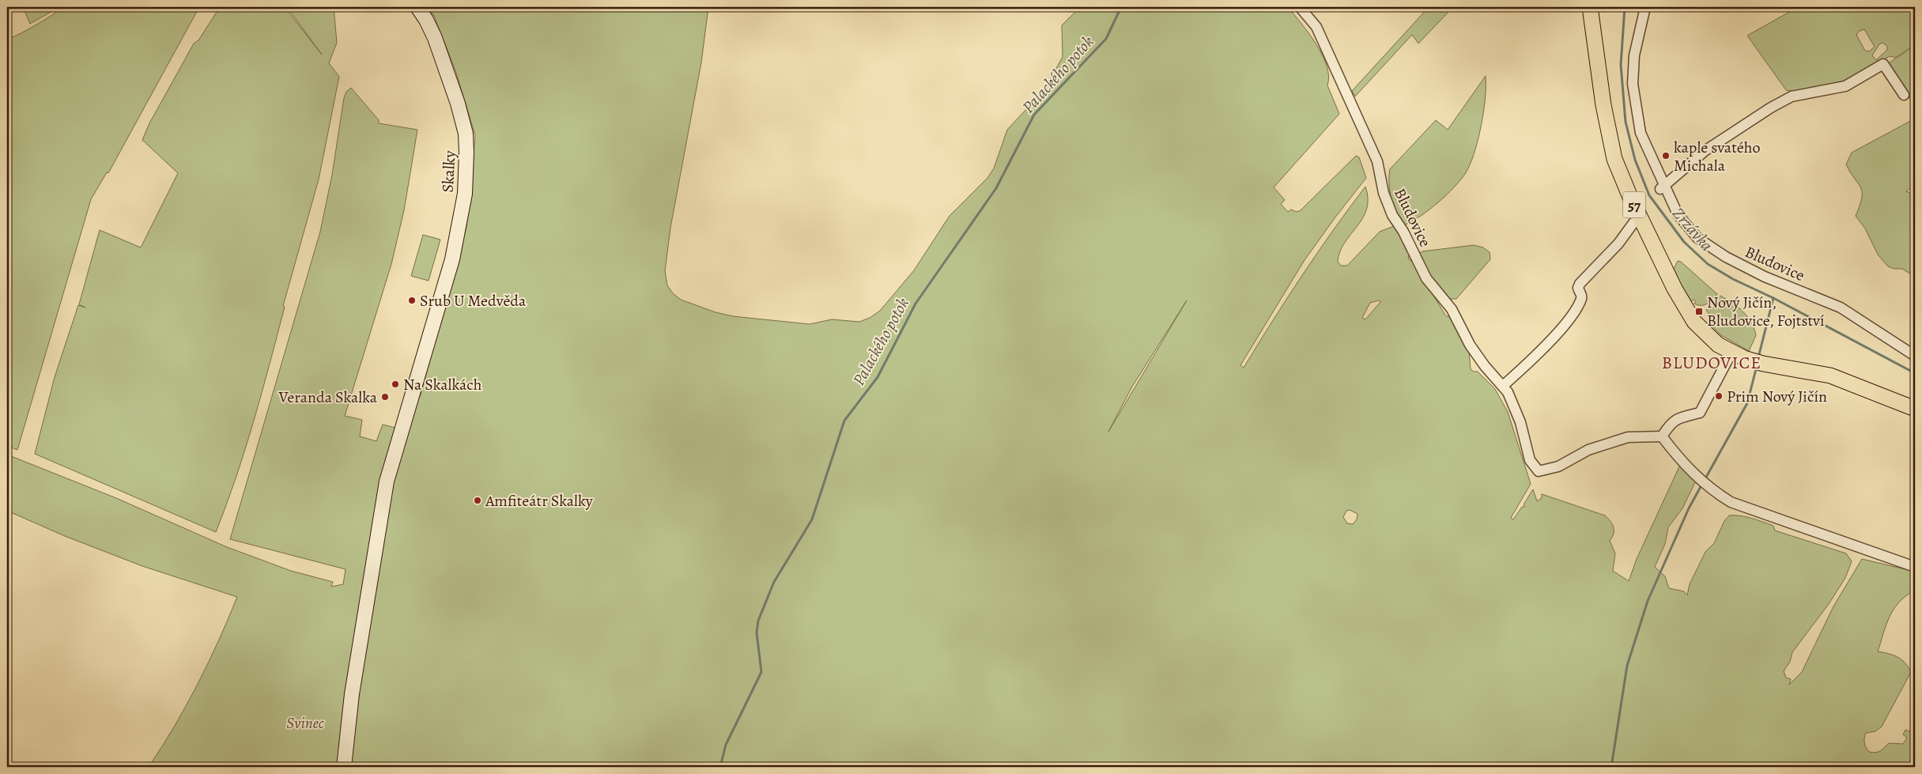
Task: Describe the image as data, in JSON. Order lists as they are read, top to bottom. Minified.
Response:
{"streets":{"main road":["57"],"street":["Skalky","Bludovice"]},"districts":["BLUDOVICE"],"water":["Palackého potok","Zrzávka"],"parks":["Svinec"],"places":{"other":["kaple svatého Michala","Srub U Medvěda","Na Skalkách","Prim Nový Jičín","Veranda Skalka","Amfiteátr Skalky"],"transit":["Nový Jičín, Bludovice, Fojtství"]}}
